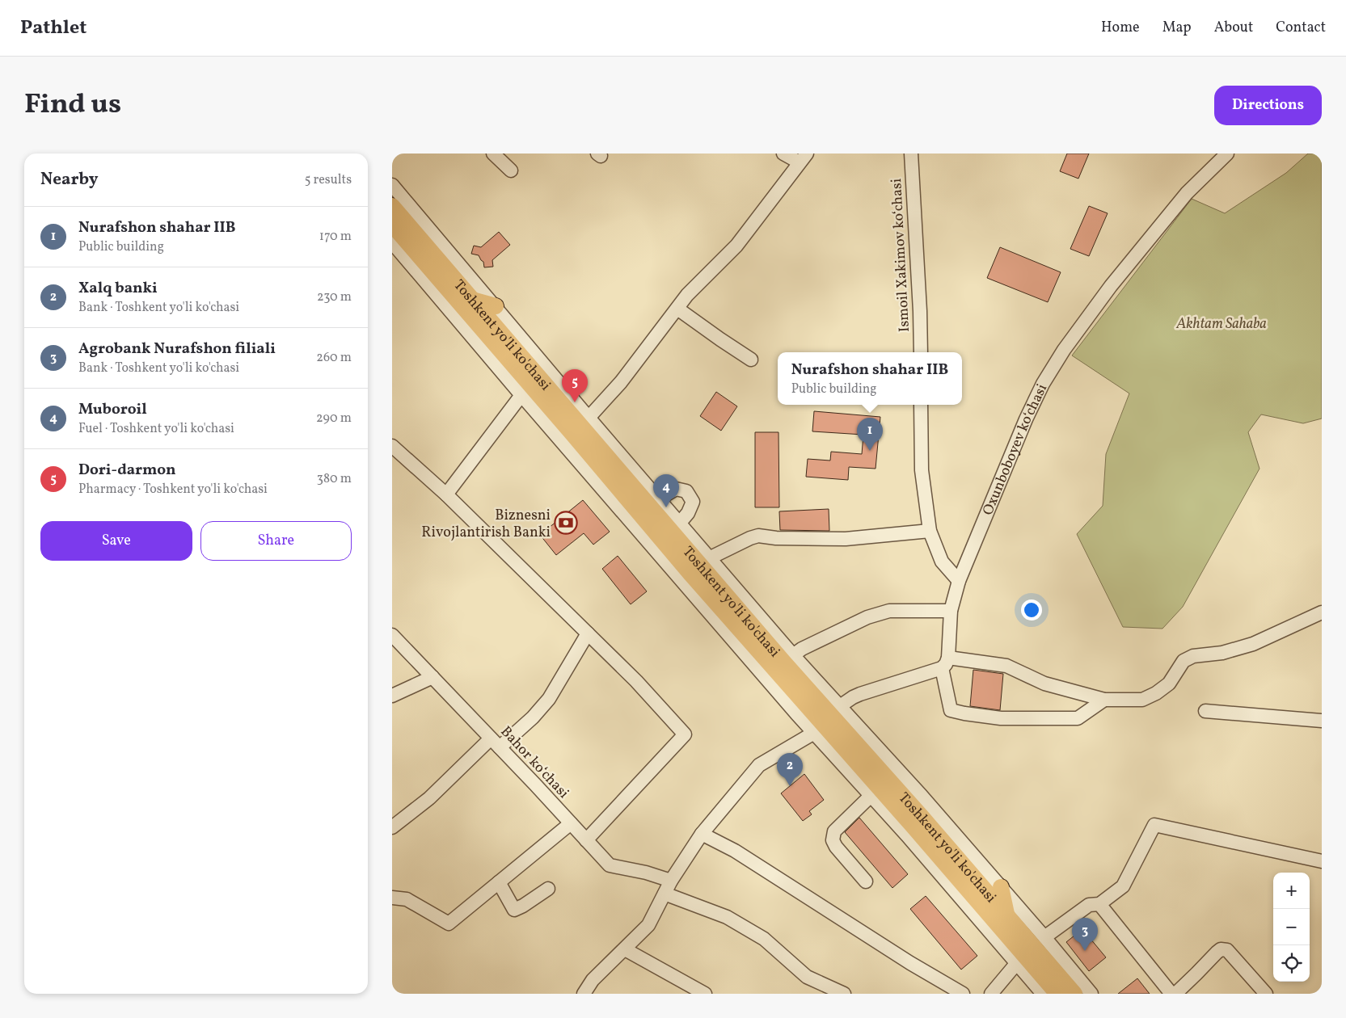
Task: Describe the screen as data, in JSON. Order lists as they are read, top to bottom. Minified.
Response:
{"streets":{"main road":["Toshkent yo'li ko'chasi"],"street":["Ismoil Xakimov ko‘chasi","Oxunboboyev ko‘chasi","Bahor ko‘chasi"]},"parks":["Akhtam Sahaba"],"places":{"bank":["Biznesni Rivojlantirish Banki"]},"page":{"header":"Pathlet","nav":["Home","Map","About","Contact"],"title":"Find us","buttons":["Directions",["Save","Share"]],"heading":["Nearby","5 results"],"list":[{"mark":"1","name":"Nurafshon shahar IIB","note":"Public building","value":"170 m"},{"mark":"2","name":"Xalq banki","note":"Bank · Toshkent yo'li ko'chasi","value":"230 m"},{"mark":"3","name":"Agrobank Nurafshon filiali","note":"Bank · Toshkent yo'li ko'chasi","value":"260 m"},{"mark":"4","name":"Muboroil","note":"Fuel · Toshkent yo'li ko'chasi","value":"290 m"},{"mark":"5","name":"Dori-darmon","note":"Pharmacy · Toshkent yo'li ko'chasi","value":"380 m"}],"popup":["Nurafshon shahar IIB","Public building"],"pins":["5","1","4","2","3"],"map_buttons":["+","−"]}}
